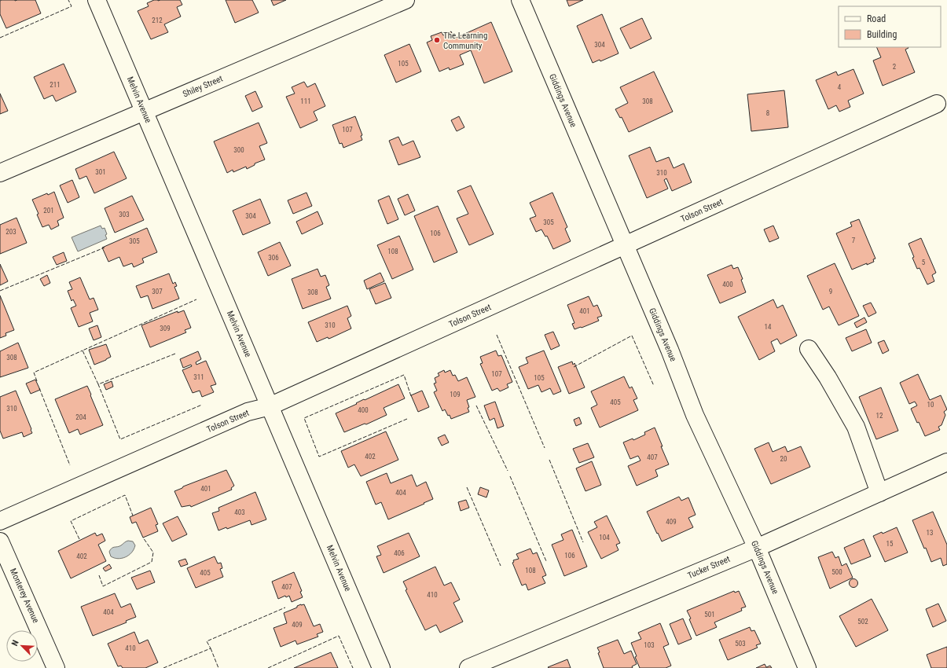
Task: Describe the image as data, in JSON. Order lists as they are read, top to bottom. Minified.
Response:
{"streets":{"street":["Shiley Street","Melvin Avenue","Giddings Avenue","Tolson Street","Tucker Street","Monterey Avenue"]},"crossings":[["Shiley Street","Melvin Avenue"],["Melvin Avenue","Tolson Street"],["Giddings Avenue","Tolson Street"],["Giddings Avenue","Tucker Street"]],"places":["The Learning Community"],"house_numbers":["212","304","105","2","211","4","111","308","8","107","300","301","310","201","303","304","305","203","106","7","305","108","306","5","400","307","9","308","401","310","14","309","308","107","311","105","109","405","10","310","400","12","204","402","407","20","401","404","403","409","13","104","15","406","106","402","108","500","405","407","410","404","501","502","409","503","103","410"],"legend":["Road","Building"],"north":"top left"}
